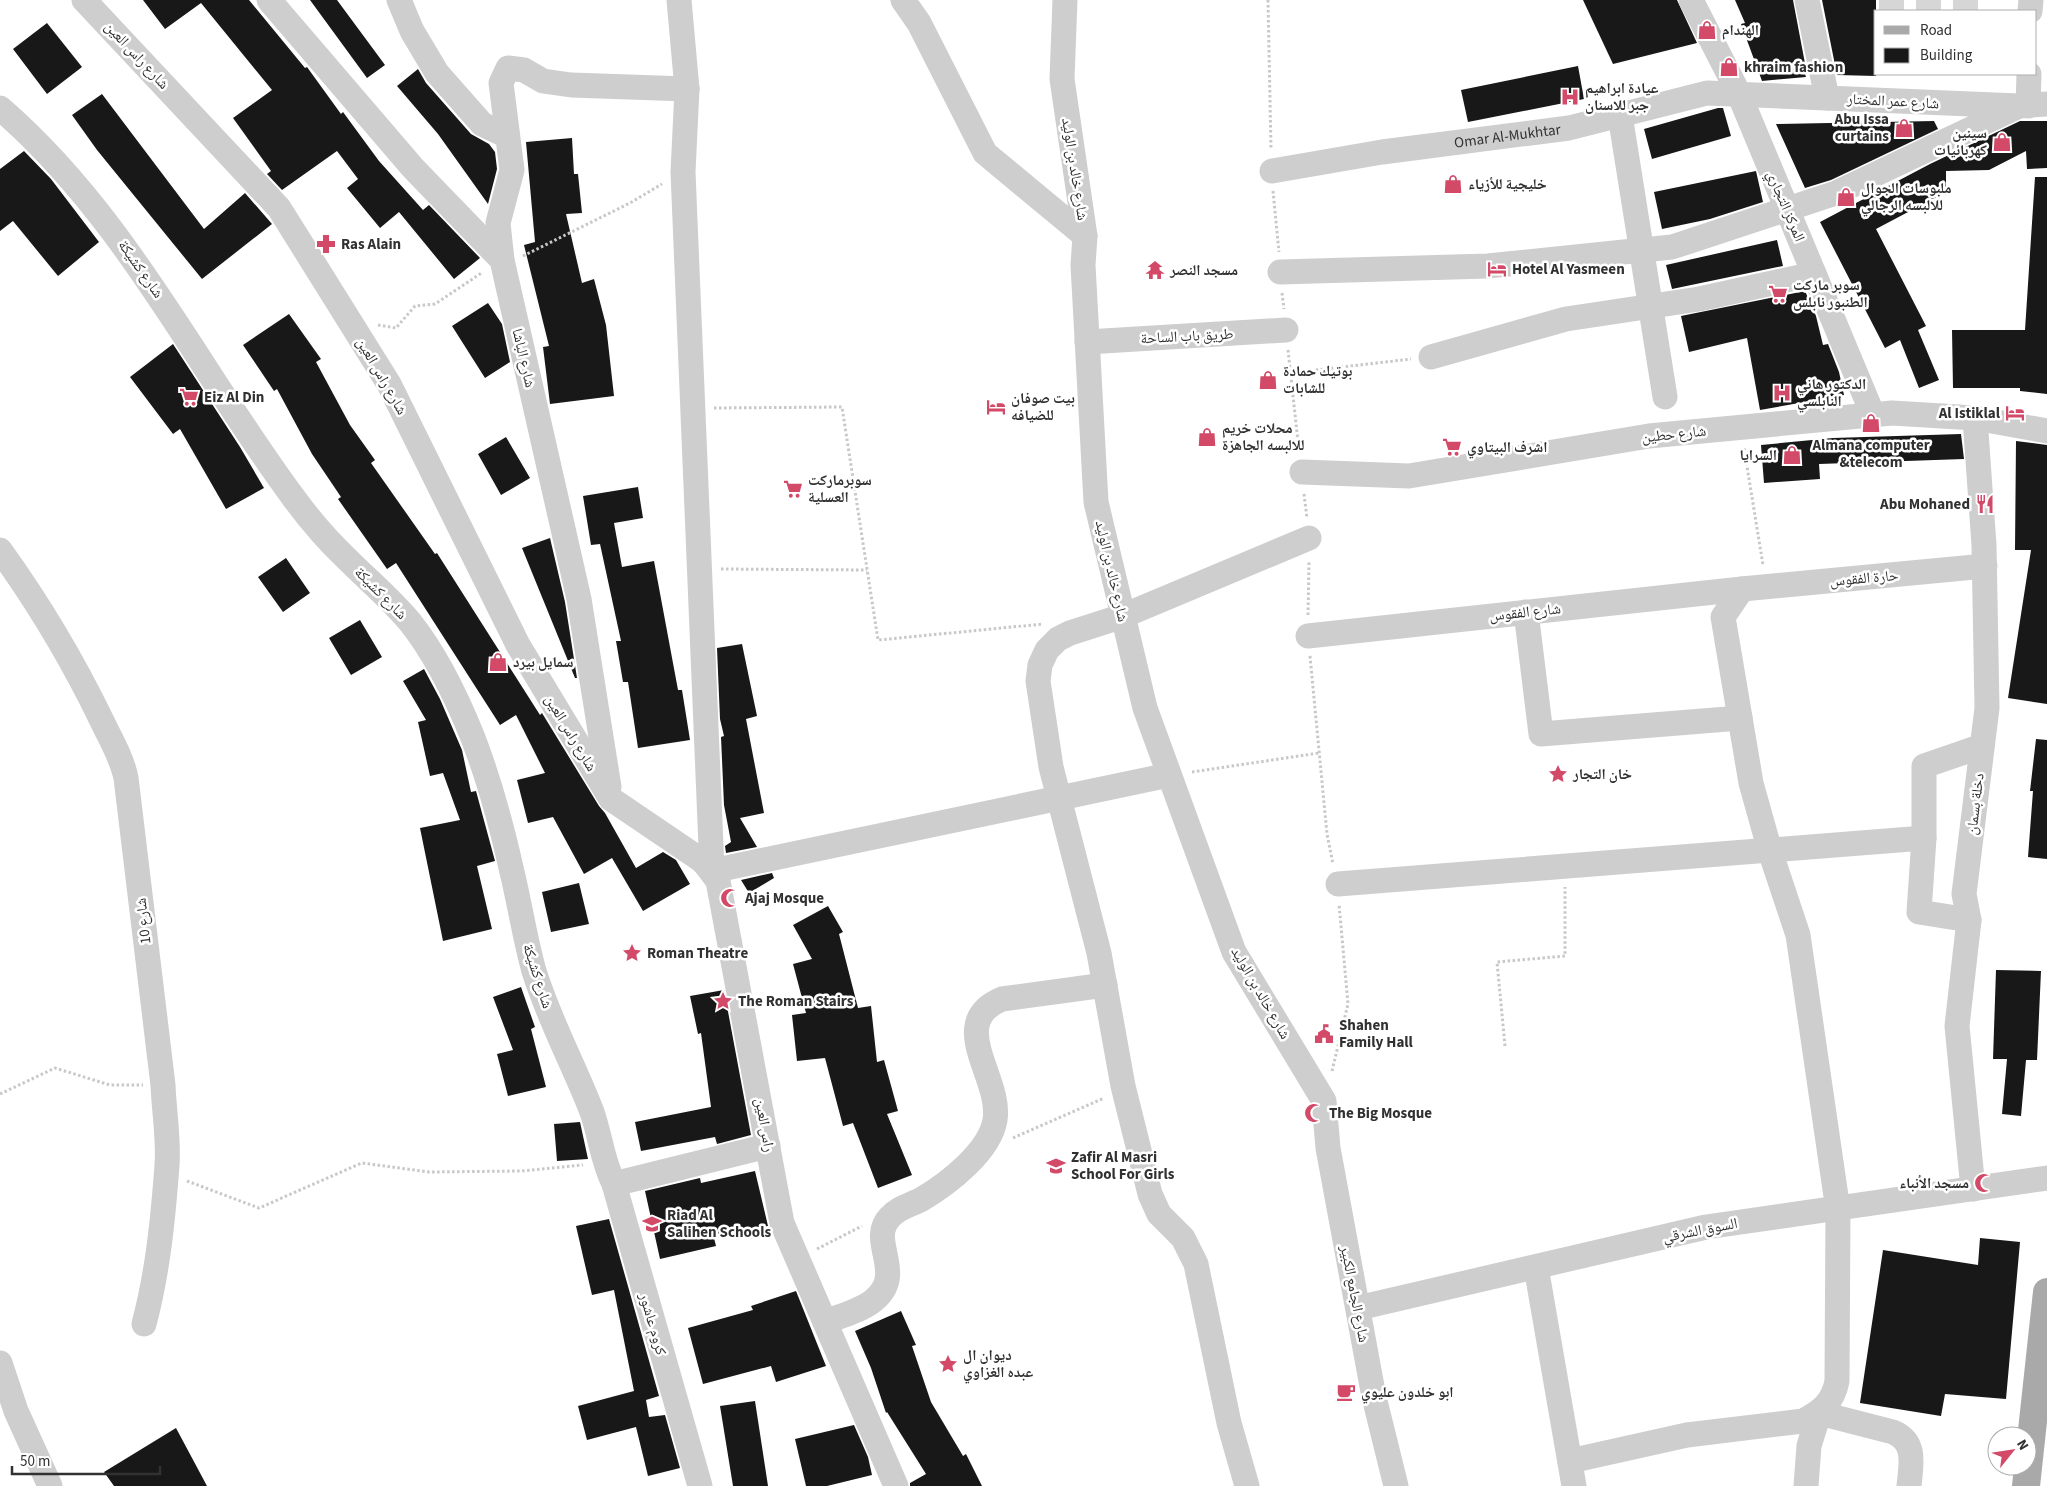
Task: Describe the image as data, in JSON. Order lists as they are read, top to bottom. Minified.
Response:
{"streets":{"street":["شارع راس العين","شارع عمر المختار","Omar Al-Mukhtar","شارع خالد بن الوليد","المركز التجاري","شارع كشيكة","طريق باب الساحة","شارع الباشا","شارع حطين","حارة الفقوس","شارع الفقوس","دخلة بسمان","شارع 10","راس العين","السوق الشرقي","شارع الجامع الكبير","كروم عاشور"]},"crossings":[["شارع راس العين","شارع الباشا"],["شارع عمر المختار","Omar Al-Mukhtar"],["شارع عمر المختار","المركز التجاري"],["Omar Al-Mukhtar","المركز التجاري"],["شارع خالد بن الوليد","طريق باب الساحة"],["شارع خالد بن الوليد","شارع الجامع الكبير"],["المركز التجاري","شارع حطين"],["شارع كشيكة","كروم عاشور"],["شارع حطين","دخلة بسمان"],["حارة الفقوس","شارع الفقوس"],["حارة الفقوس","دخلة بسمان"],["دخلة بسمان","السوق الشرقي"],["السوق الشرقي","شارع الجامع الكبير"]],"places":{"shop":["الهندام","khraim fashion","Abu Issa curtains","سينين كهربائيات","خليجية للأزياء","ملبوسات الجوال للالبسه الرجالي","بوتيك حمادة للشابات","Almana computer &telecom","محلات خريم للالبسه الجاهزة","السرايا","سمايل بيرد"],"hospital":["عيادة ابراهيم جبر للاسنان","الدكتور هاني النابلسي"],"pharmacy":["Ras Alain"],"hotel":["Hotel Al Yasmeen","بيت صوفان للضيافه","Al Istiklal"],"temple":["مسجد النصر"],"supermarket":["سوبر ماركت الطنبور نابلس","Eiz Al Din","اشرف البيتاوي","سوبرماركت العسلية"],"restaurant":["Abu Mohaned"],"place":["خان التجار","Roman Theatre","The Roman Stairs","ديوان ال عبده الغزاوي"],"mosque":["Ajaj Mosque","The Big Mosque","مسجد الأنباء"],"public building":["Shahen Family Hall"],"school or university":["Zafir Al Masri School For Girls","Riad Al Salihen Schools"],"cafe":["ابو خلدون عليوي"]},"legend":["Road","Building"],"scale_bar":"50 m","north":"top right"}
